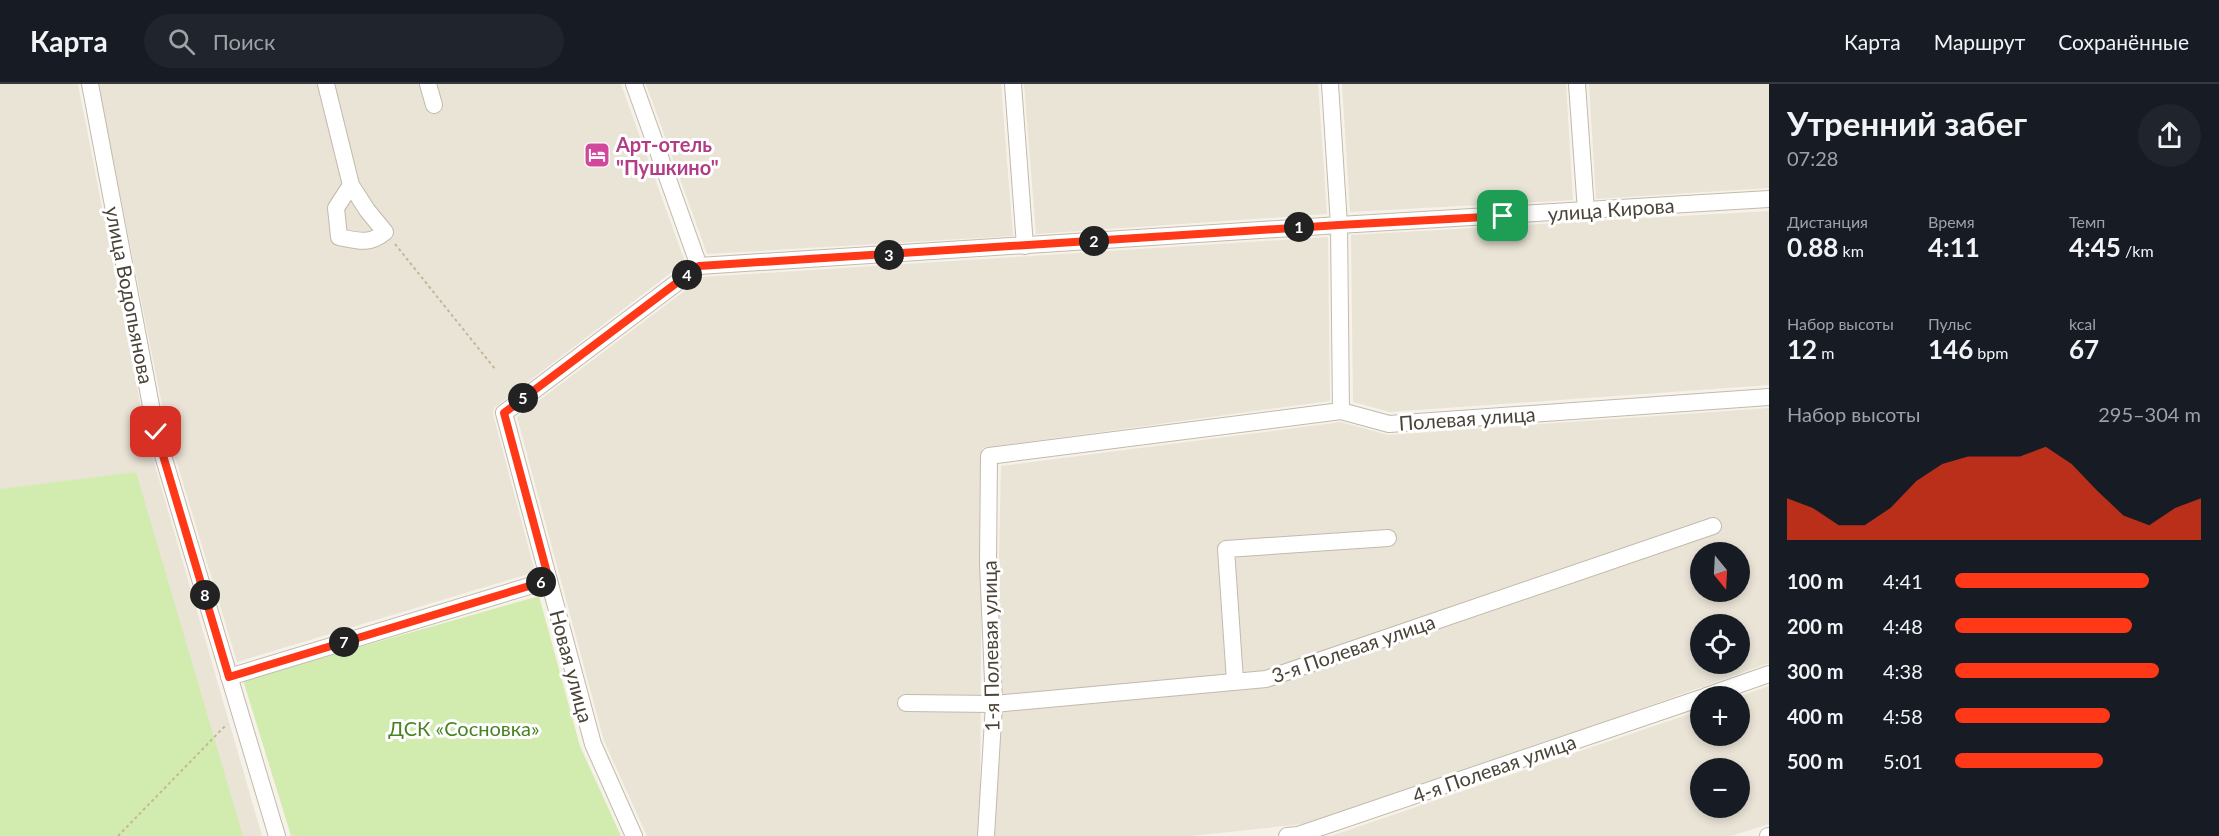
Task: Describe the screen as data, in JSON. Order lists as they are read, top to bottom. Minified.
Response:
{"streets":{"street":["улица Кирова","улица Водопьянова","Полевая улица","1-я Полевая улица","3-я Полевая улица","Новая улица","4-я Полевая улица"]},"crossings":[["улица Кирова","Новая улица"],["Полевая улица","1-я Полевая улица"],["1-я Полевая улица","3-я Полевая улица"]],"parks":["ДСК «Сосновка»"],"places":{"hotel":["Арт-отель \"Пушкино\""]},"north":"bottom","page":{"header":"Карта","search":"Поиск","nav":["Карта","Маршрут","Сохранённые"],"heading":["Утренний забег","07:28"],"stats":[["Дистанция","0.88 km"],["Время","4:11"],["Темп","4:45 /km"],["Набор высоты","12 m"],["Пульс","146 bpm"],["kcal","67"]],"pins":["1","2","3","4","5","6","8","7"],"chart":["Набор высоты","295–304 m"],"map_buttons":["+","−"],"list":[{"name":"100 m","note":"4:41"},{"name":"200 m","note":"4:48"},{"name":"300 m","note":"4:38"},{"name":"400 m","note":"4:58"},{"name":"500 m","note":"5:01"}]}}
